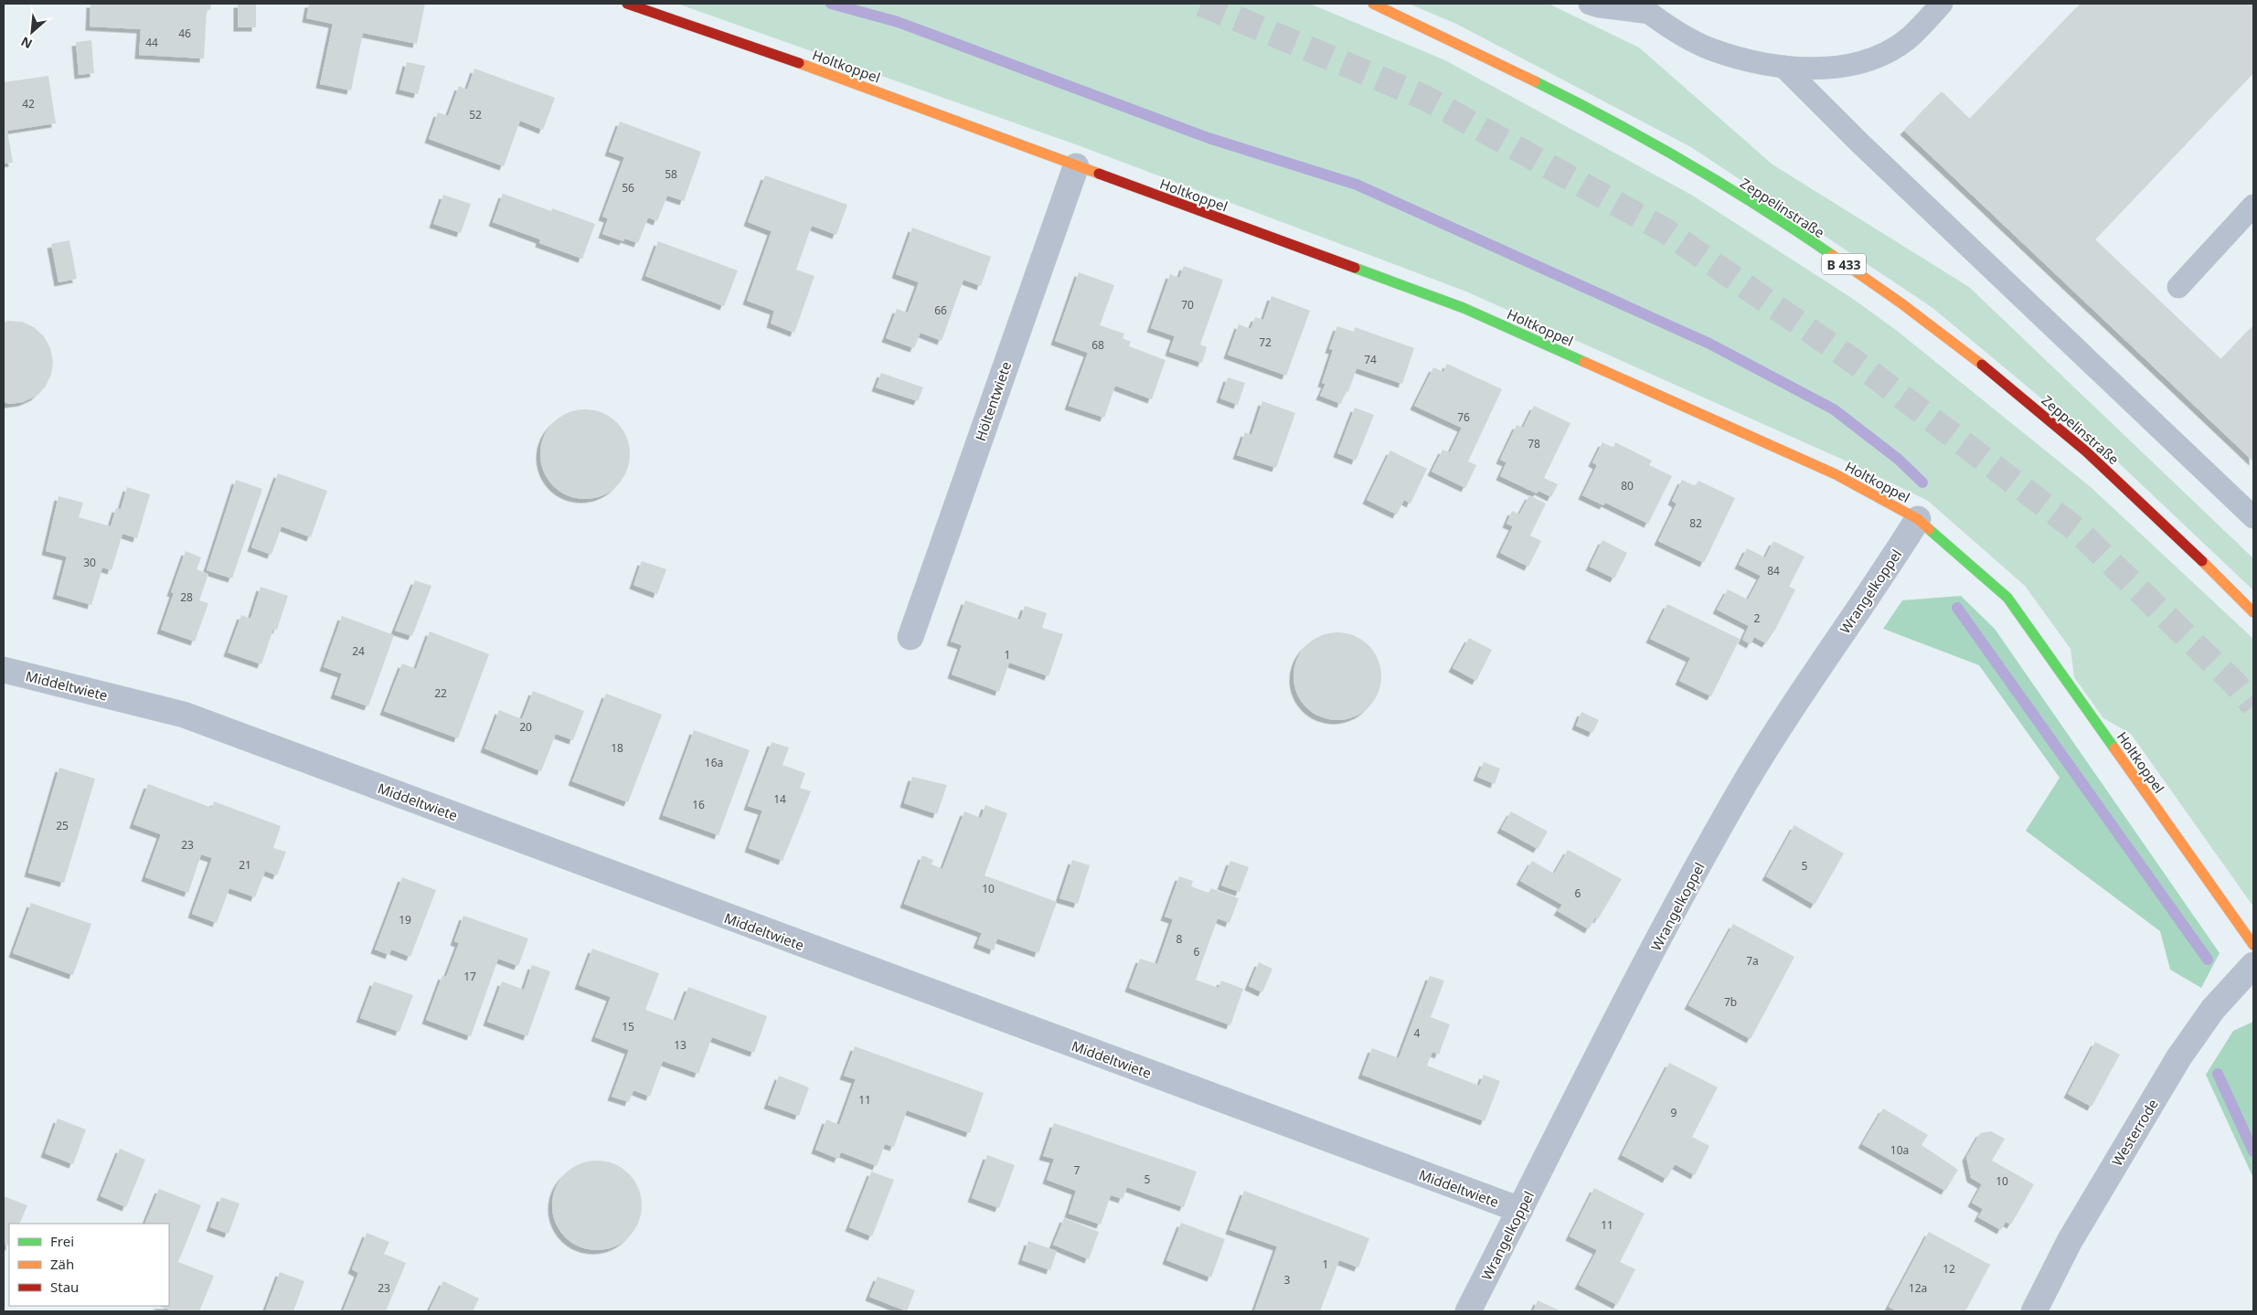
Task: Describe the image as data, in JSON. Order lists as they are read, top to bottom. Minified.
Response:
{"streets":{"main road":["Holtkoppel","Zeppelinstraße","B 433"],"street":["Höltentwiete","Wrangelkoppel","Middeltwiete","Westerrode"]},"crossings":[["Holtkoppel","Höltentwiete"],["Holtkoppel","Wrangelkoppel"],["Wrangelkoppel","Middeltwiete"]],"house_numbers":["46","44","42","52","58","56","70","66","72","68","74","76","78","80","82","30","84","28","2","24","1","22","20","18","16a","14","16","25","23","21","5","10","6","19","8","6","7a","17","7b","15","4","13","11","9","10a","7","5","10","11","1","12","3","23","12a"],"legend":["Frei","Zäh","Stau"],"north":"bottom left"}
